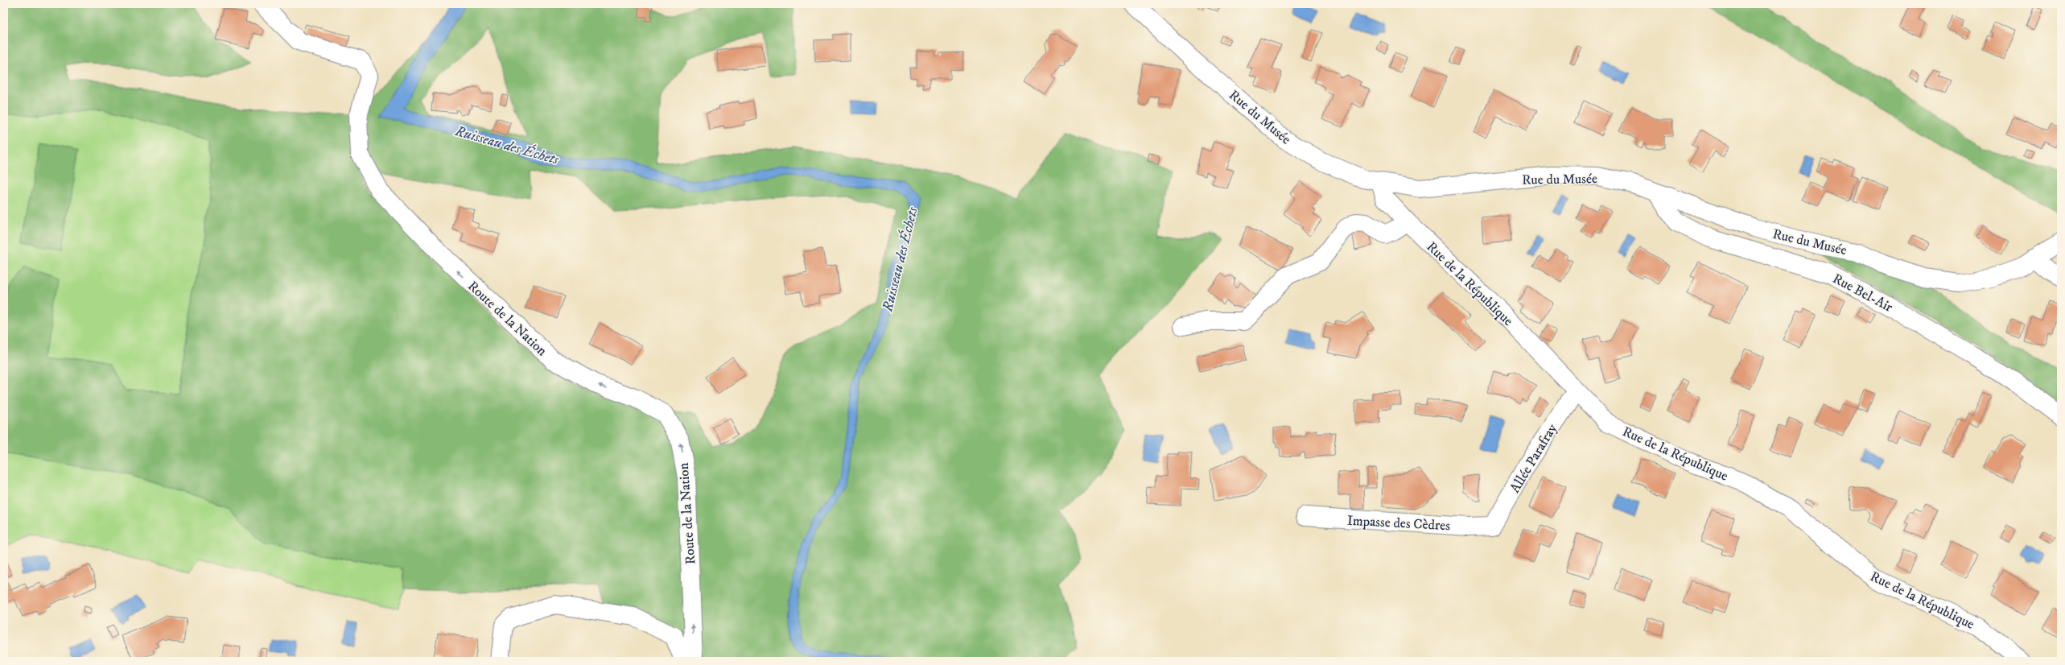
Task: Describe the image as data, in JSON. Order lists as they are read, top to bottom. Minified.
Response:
{"streets":{"street":["Rue du Musée","Rue de la République","Rue Bel-Air","Route de la Nation","Allée Parafray","Impasse des Cèdres"]},"crossings":[["Rue du Musée","Rue de la République"],["Rue du Musée","Rue Bel-Air"],["Rue de la République","Allée Parafray"],["Allée Parafray","Impasse des Cèdres"]],"one_way":["Route de la Nation"],"water":["Ruisseau des Échets"]}
